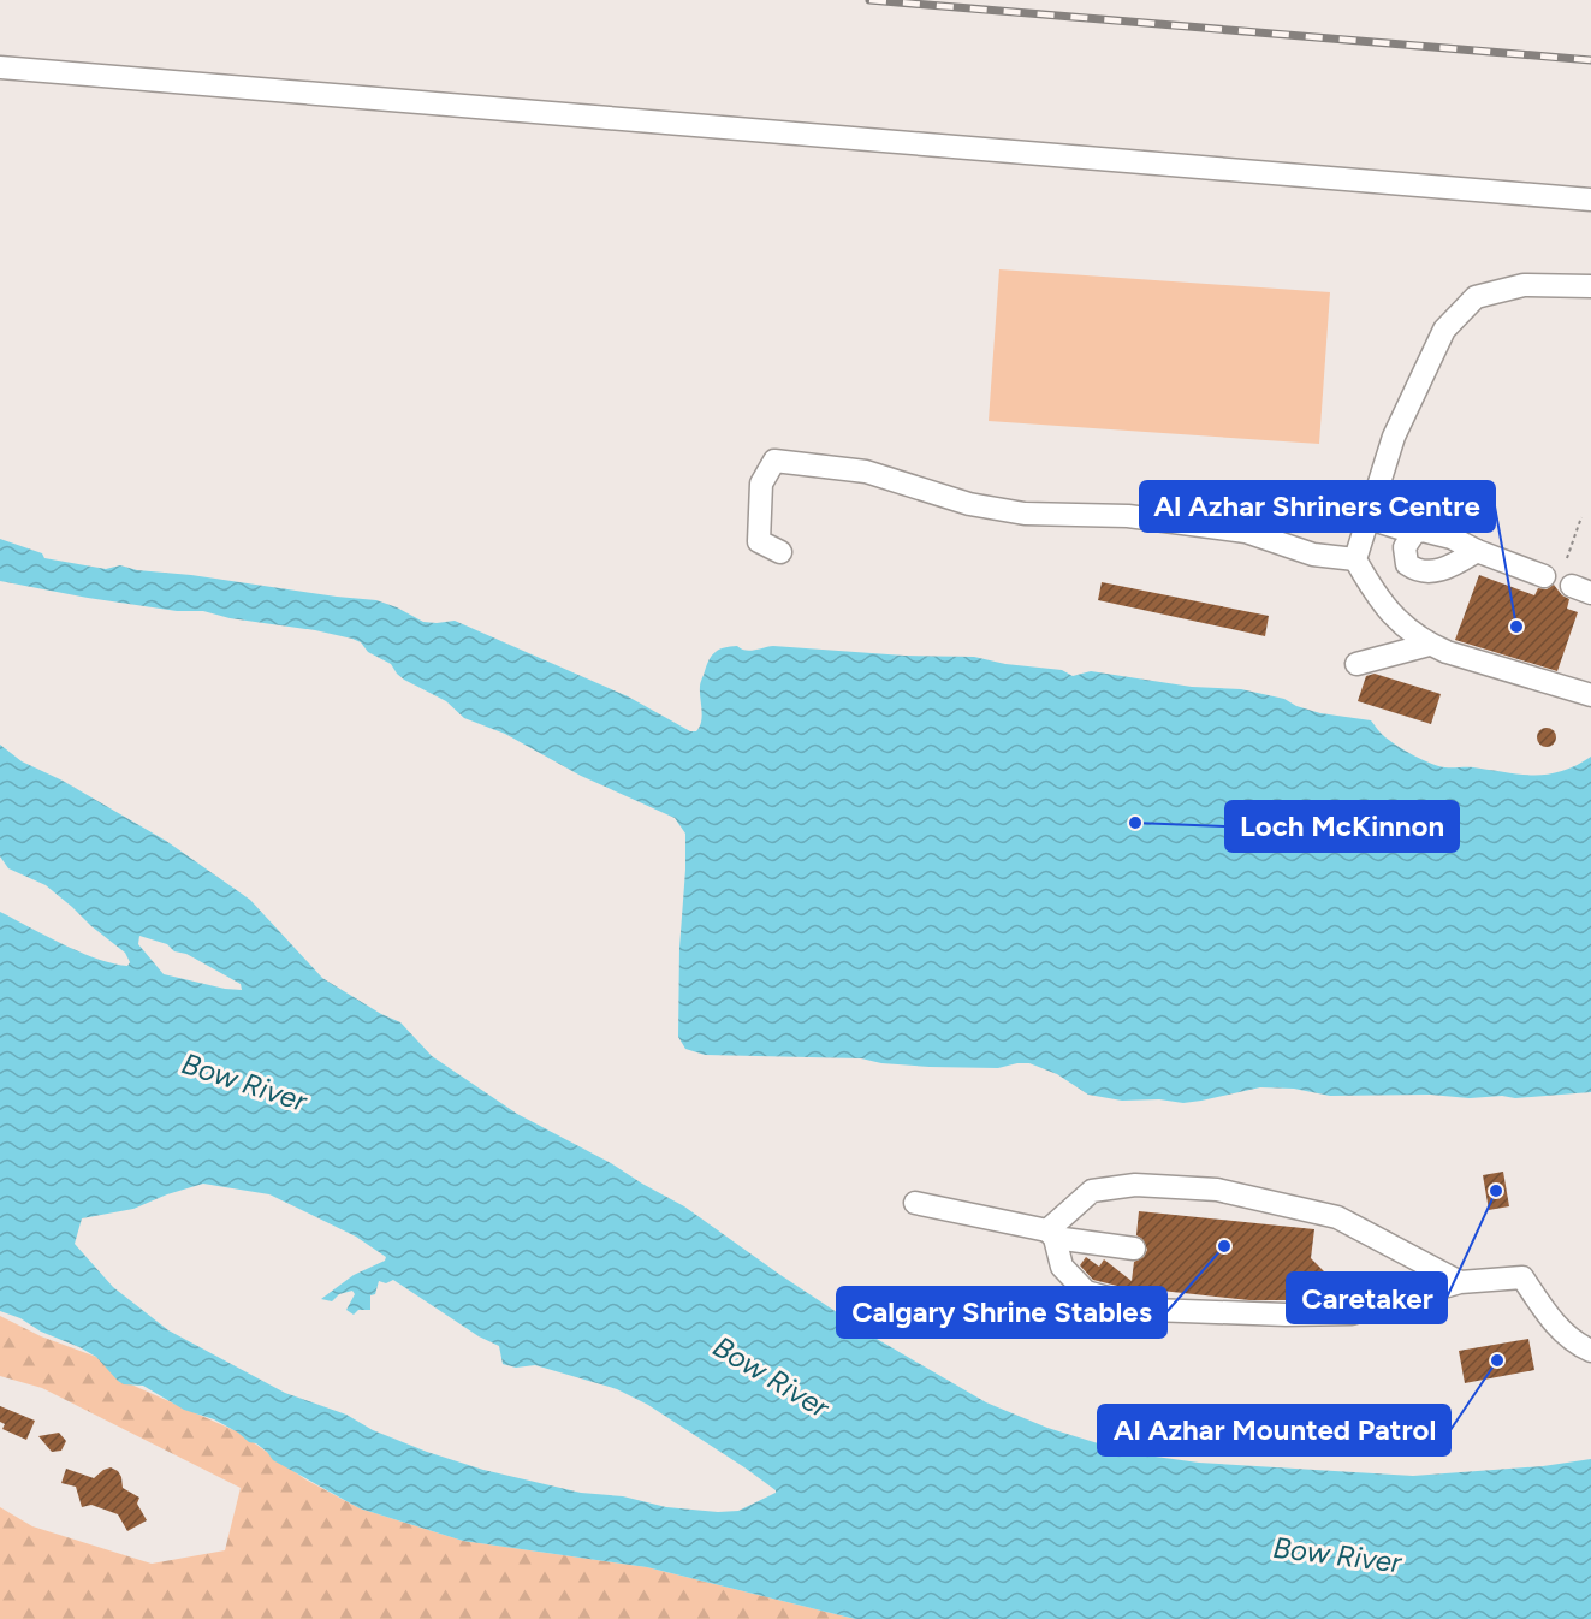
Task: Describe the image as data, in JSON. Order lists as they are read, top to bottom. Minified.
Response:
{"water":["Bow River"],"places":["Al Azhar Shriners Centre","Loch McKinnon","Caretaker","Calgary Shrine Stables","Al Azhar Mounted Patrol"]}
